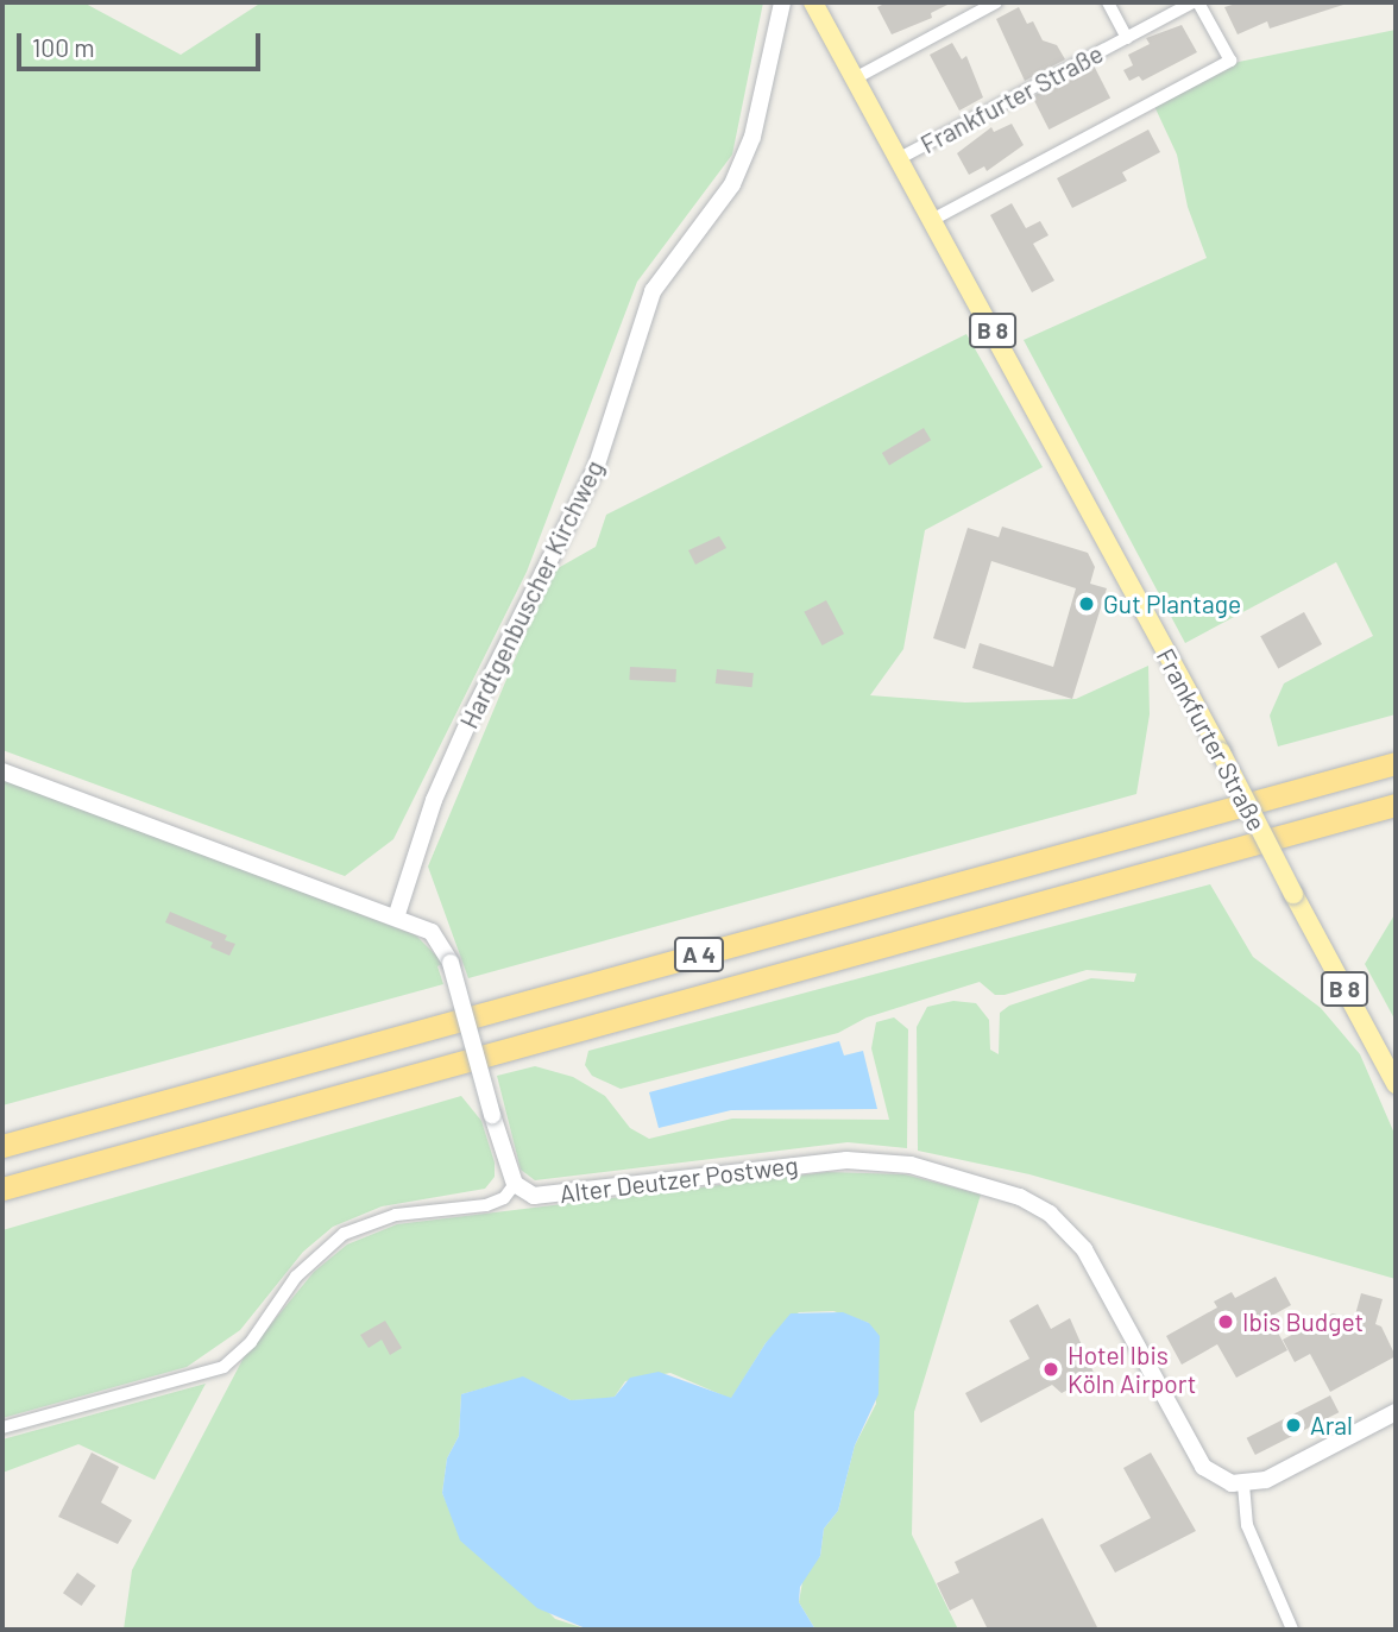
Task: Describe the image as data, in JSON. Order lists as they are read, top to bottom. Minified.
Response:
{"streets":{"highway":["A 4"],"main road":["Frankfurter Straße","B 8"],"street":["Hardtgenbuscher Kirchweg","Alter Deutzer Postweg"]},"places":["Gut Plantage","Ibis Budget","Hotel Ibis Köln Airport","Aral"],"scale_bar":"100 m"}
